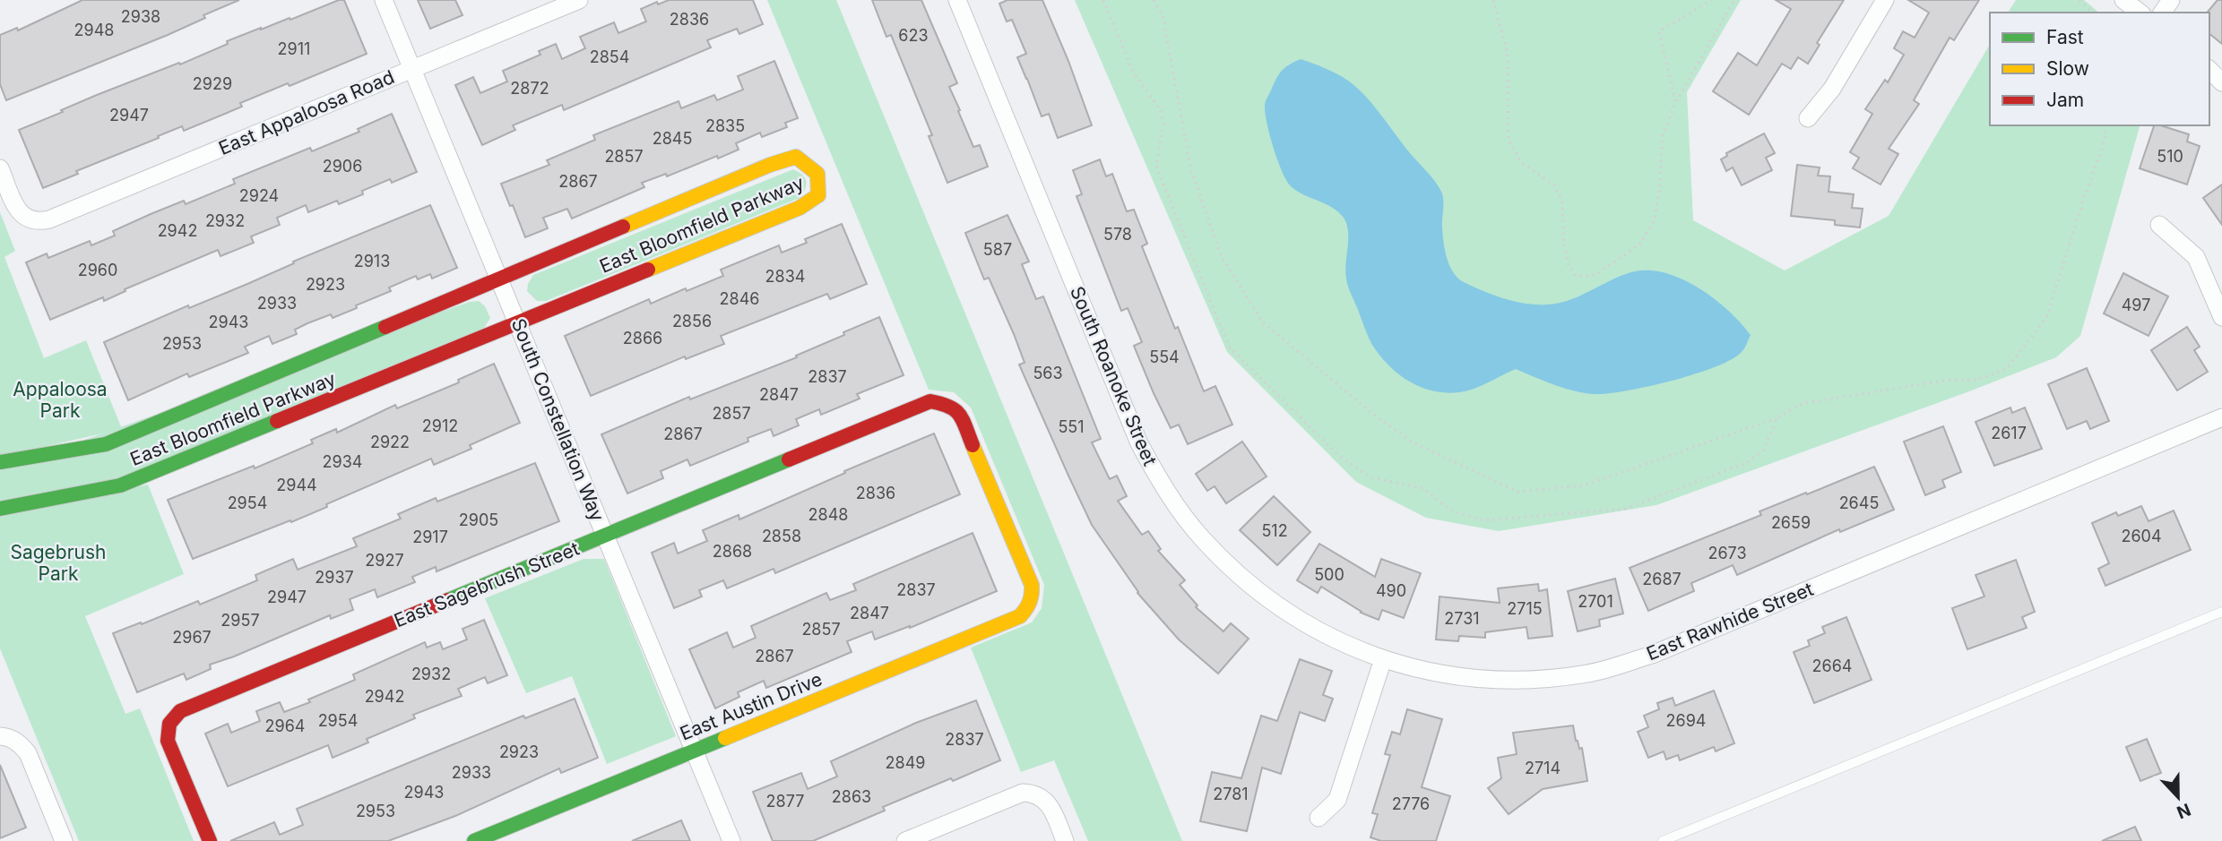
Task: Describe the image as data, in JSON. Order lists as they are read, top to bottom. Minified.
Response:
{"streets":{"street":["East Appaloosa Road","East Bloomfield Parkway","South Roanoke Street","South Constellation Way","East Sagebrush Street","East Rawhide Street","East Austin Drive"]},"crossings":[["East Appaloosa Road","South Constellation Way"],["East Bloomfield Parkway","South Constellation Way"],["South Roanoke Street","East Rawhide Street"],["South Constellation Way","East Sagebrush Street"],["South Constellation Way","East Austin Drive"],["East Sagebrush Street","East Austin Drive"]],"parks":["Appaloosa Park","Sagebrush Park"],"house_numbers":["2938","2836","2948","623","2911","2854","2929","2872","2947","2835","2845","2857","510","2906","2867","2924","2932","2942","578","587","2913","2960","2834","2923","2846","2933","497","2856","2943","2866","2953","554","563","2837","2847","2857","2912","551","2617","2867","2922","2934","2944","2836","2954","2645","2848","2905","2659","512","2858","2604","2917","2868","2673","2927","500","2937","2687","2837","490","2947","2701","2715","2847","2731","2957","2857","2967","2867","2664","2932","2942","2954","2694","2964","2837","2923","2849","2714","2933","2943","2781","2863","2877","2776","2953"],"legend":["Fast","Slow","Jam"],"north":"bottom"}
